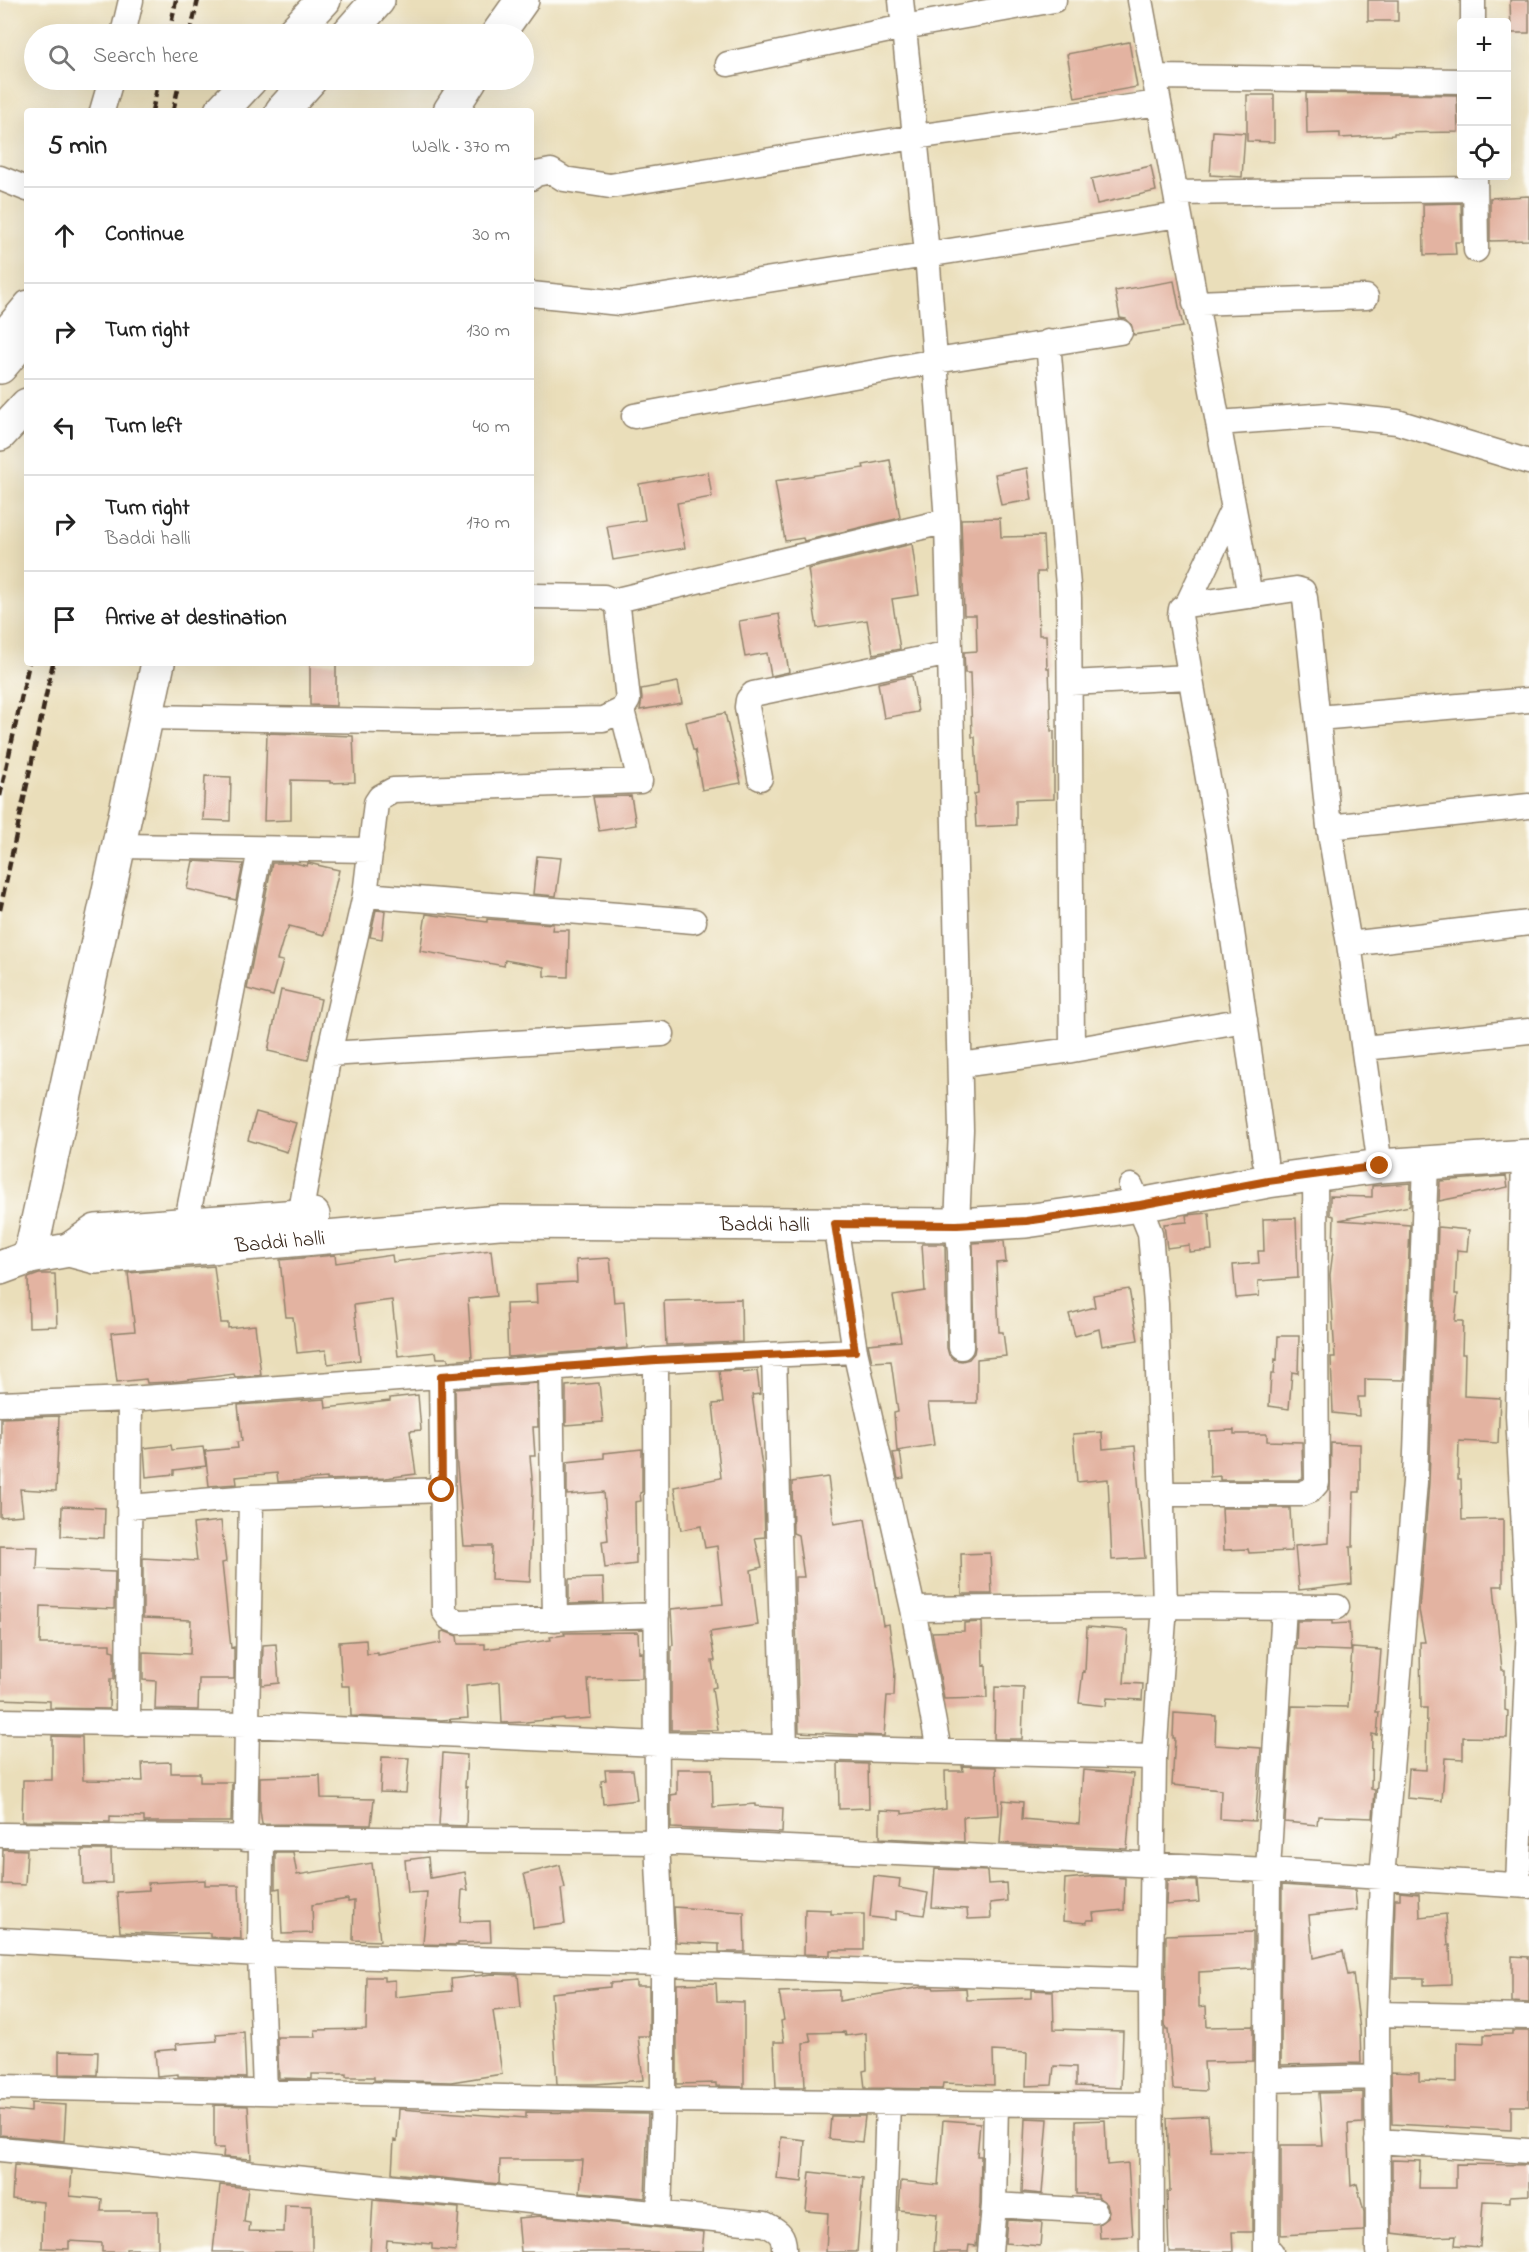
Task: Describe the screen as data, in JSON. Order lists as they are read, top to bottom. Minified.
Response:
{"streets":{"main road":["Baddi halli"]},"page":{"map_buttons":["+","−"],"search":"Search here","heading":["5 min","Walk · 370 m"],"list":[["Continue","30 m"],["Turn right","130 m"],["Turn left","40 m"],["Turn right","Baddi halli","170 m"],"Arrive at destination"]}}
